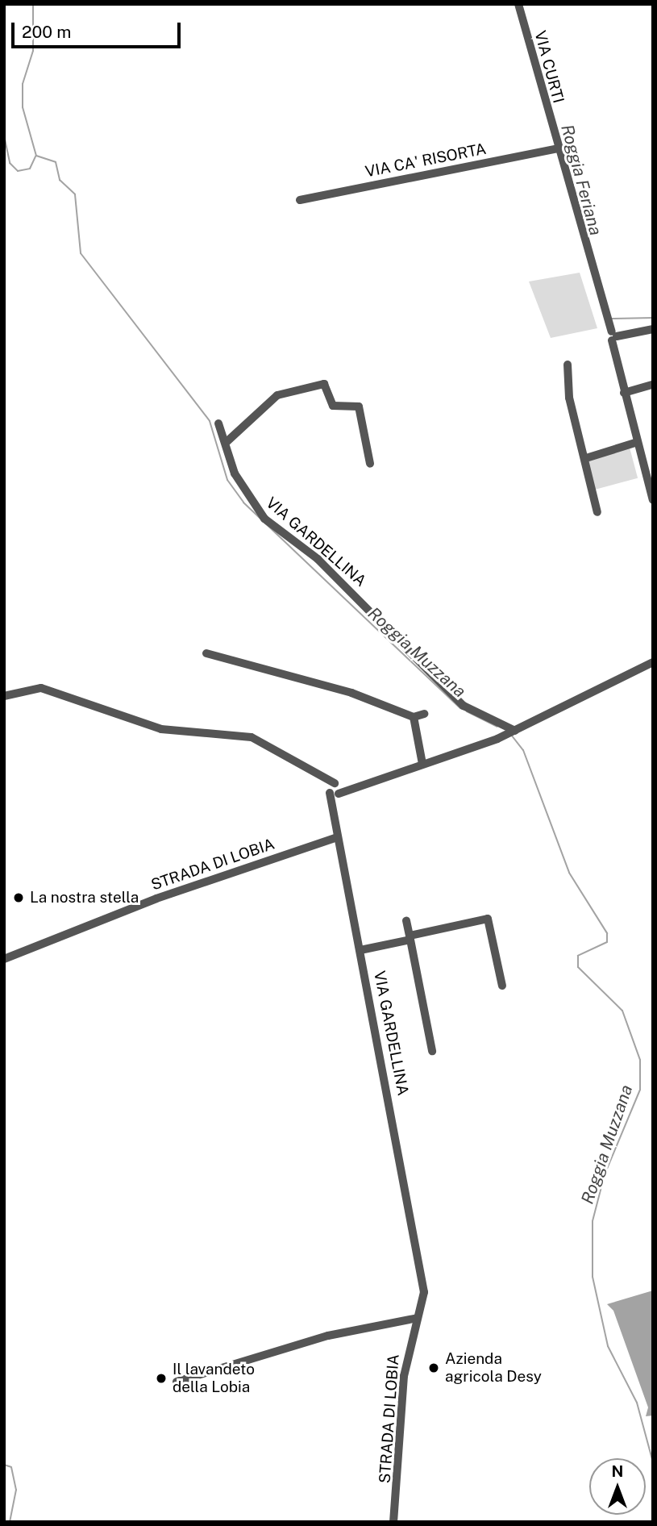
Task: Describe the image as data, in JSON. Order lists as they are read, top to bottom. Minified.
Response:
{"streets":{"street":["VIA CURTI","VIA CA' RISORTA","VIA GARDELLINA","STRADA DI LOBIA"]},"crossings":[["VIA CURTI","VIA CA' RISORTA"],["VIA GARDELLINA","STRADA DI LOBIA"]],"water":["Roggia Feriana","Roggia Muzzana"],"places":["La nostra stella","Azienda agricola Desy","Il lavandeto della Lobia"],"scale_bar":"200 m","north":"top"}
